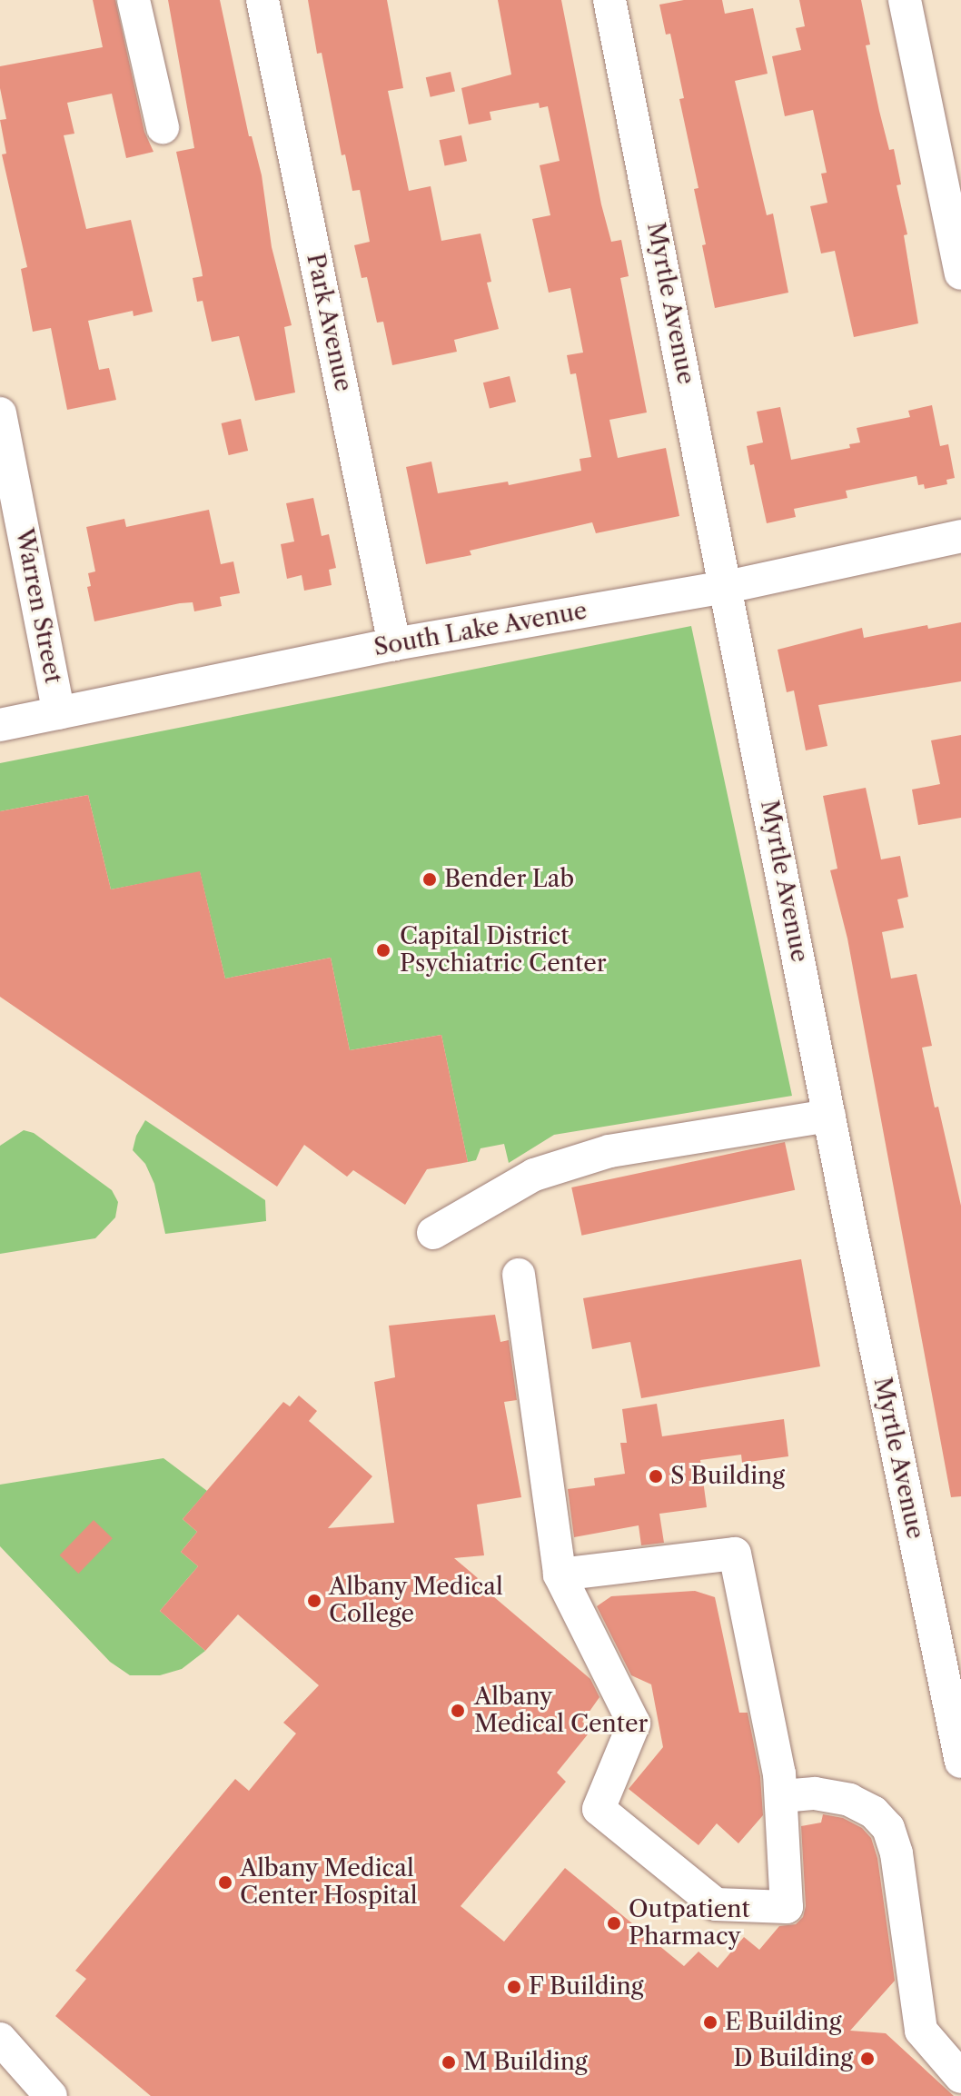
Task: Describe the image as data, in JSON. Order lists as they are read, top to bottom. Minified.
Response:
{"streets":{"street":["Myrtle Avenue","Park Avenue","Warren Street","South Lake Avenue"]},"crossings":[["Myrtle Avenue","South Lake Avenue"],["Park Avenue","South Lake Avenue"],["Warren Street","South Lake Avenue"]],"places":["Bender Lab","Capital District Psychiatric Center","S Building","Albany Medical College","Albany Medical Center","Albany Medical Center Hospital","Outpatient Pharmacy","F Building","E Building","D Building","M Building"]}
